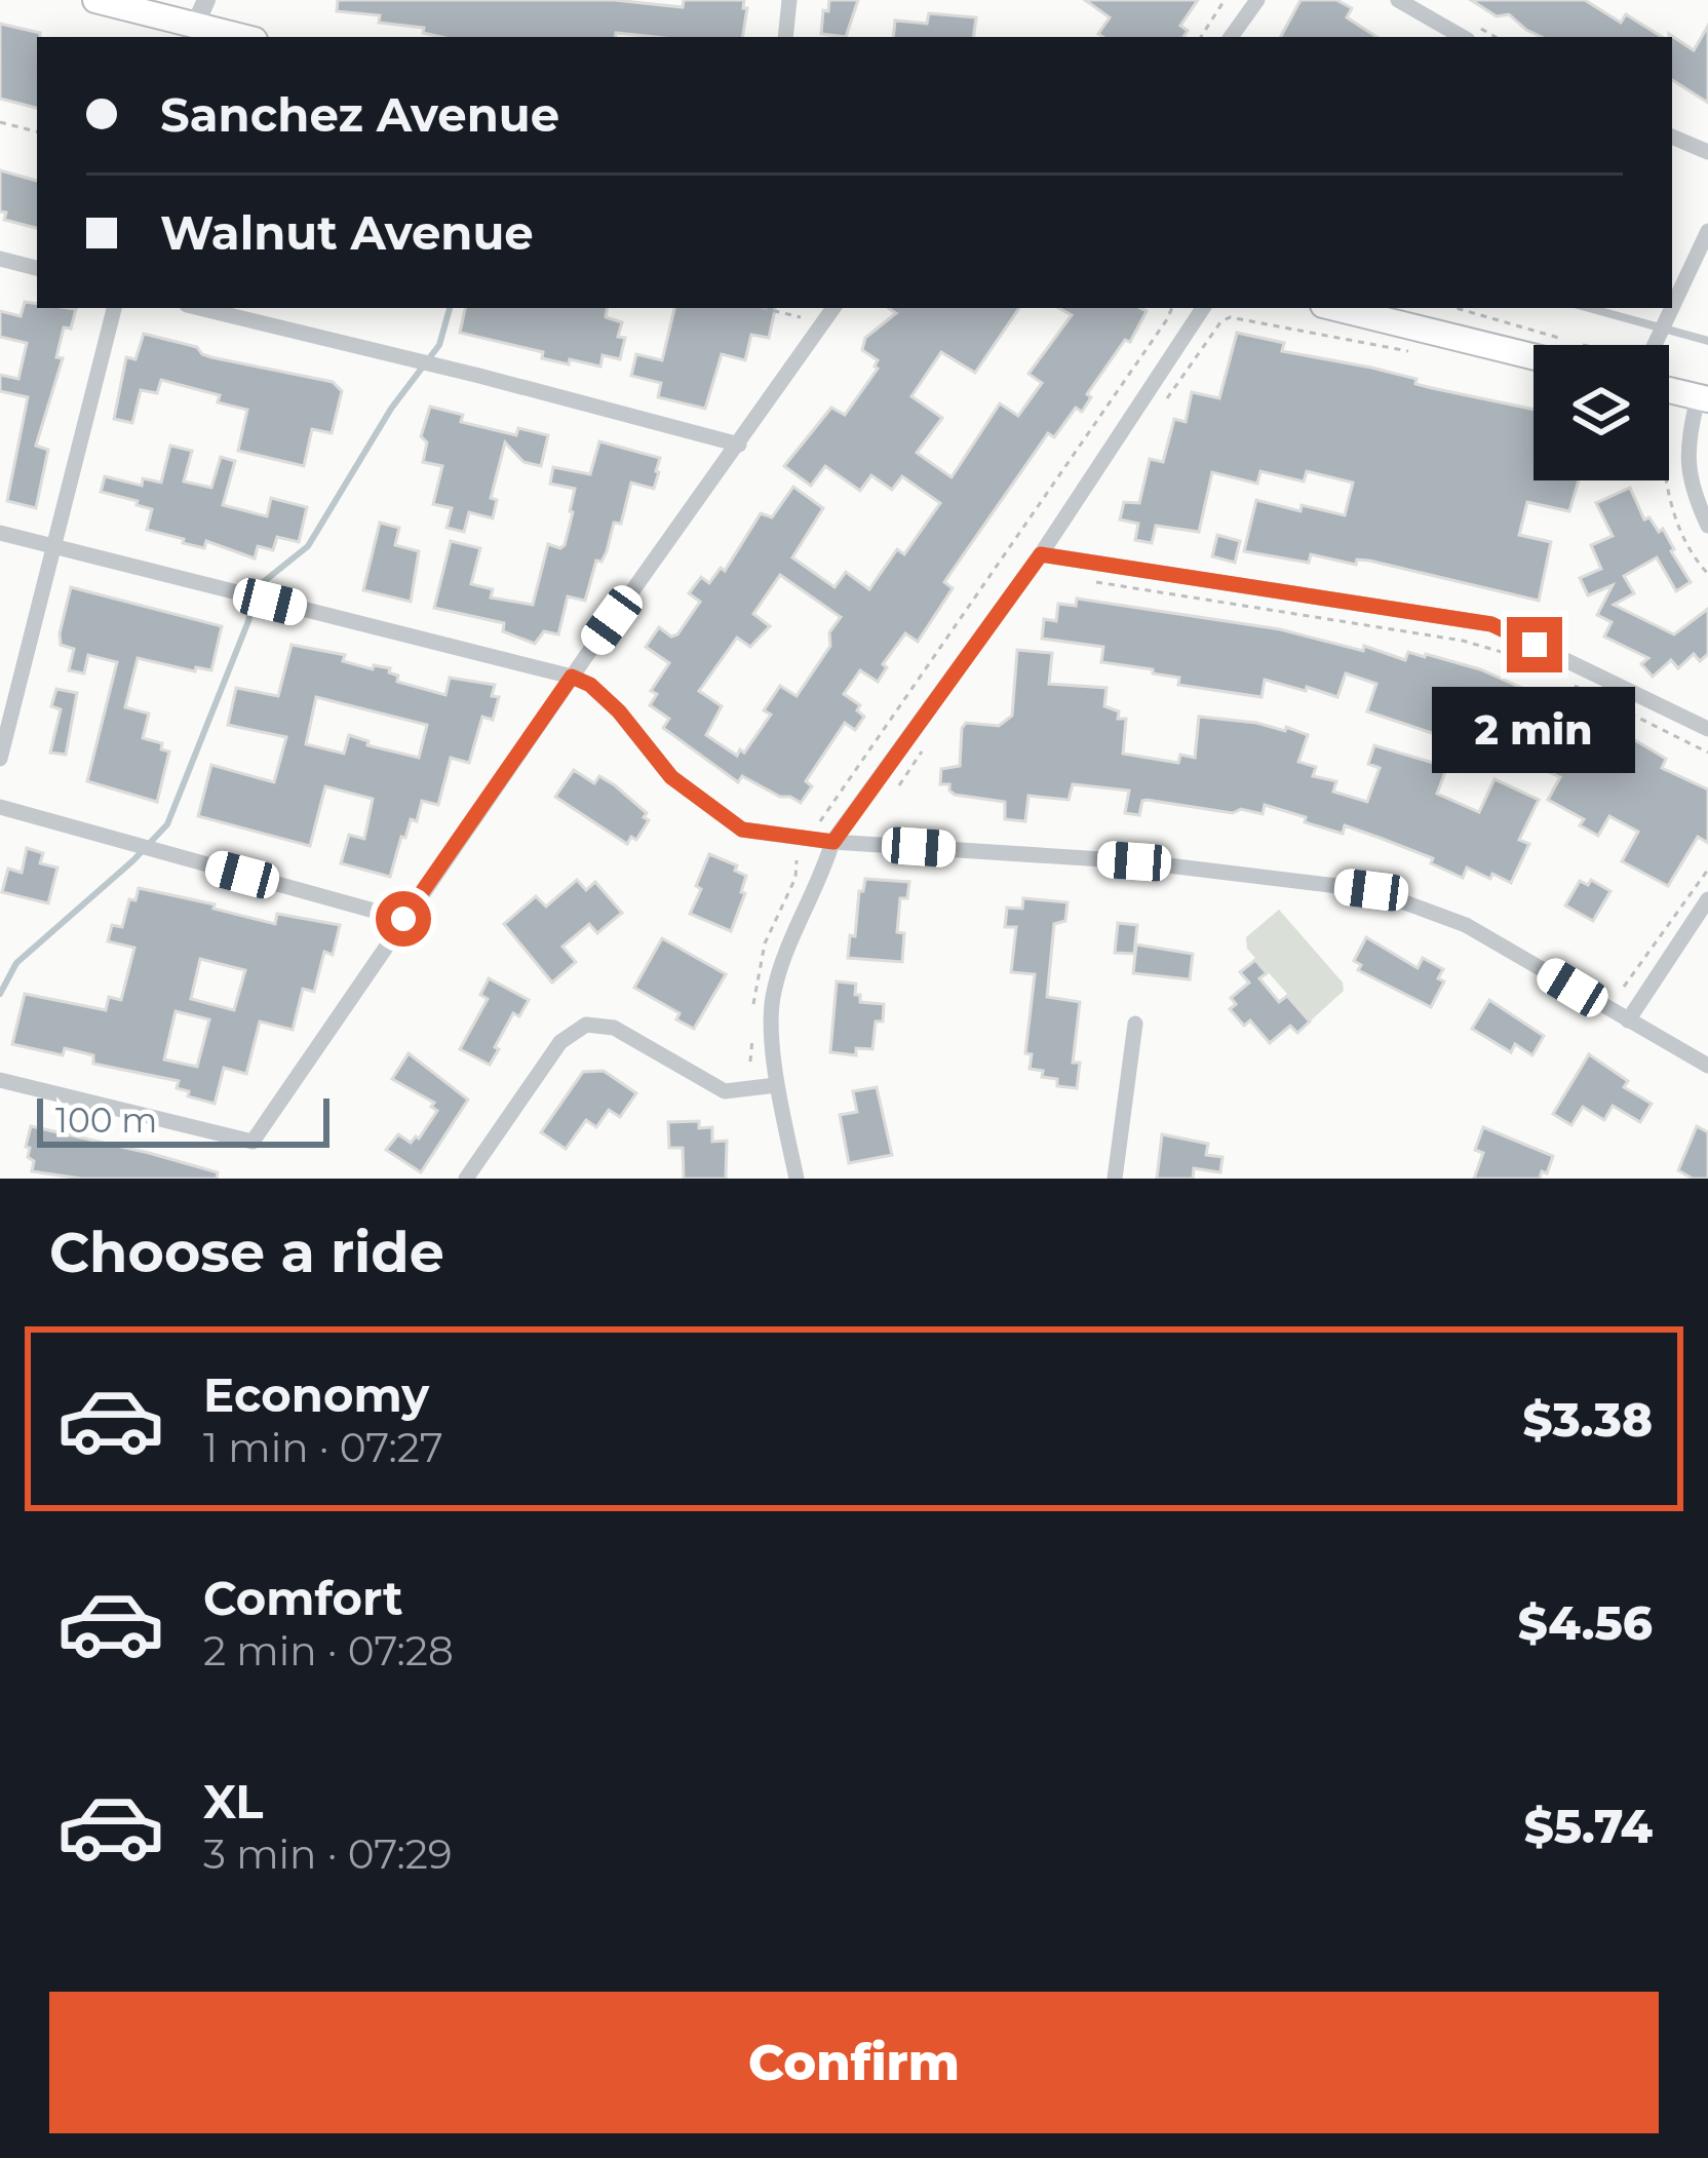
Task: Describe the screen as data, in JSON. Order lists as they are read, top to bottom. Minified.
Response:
{"scale_bar":"100 m","page":{"banner":["Sanchez Avenue","Walnut Avenue"],"bubble":"2 min","scale":"100 m","heading":"Choose a ride","list":[{"name":"Economy","note":"1 min · 07:27","value":"$3.38"},{"name":"Comfort","note":"2 min · 07:28","value":"$4.56"},{"name":"XL","note":"3 min · 07:29","value":"$5.74"}],"buttons":"Confirm"}}
